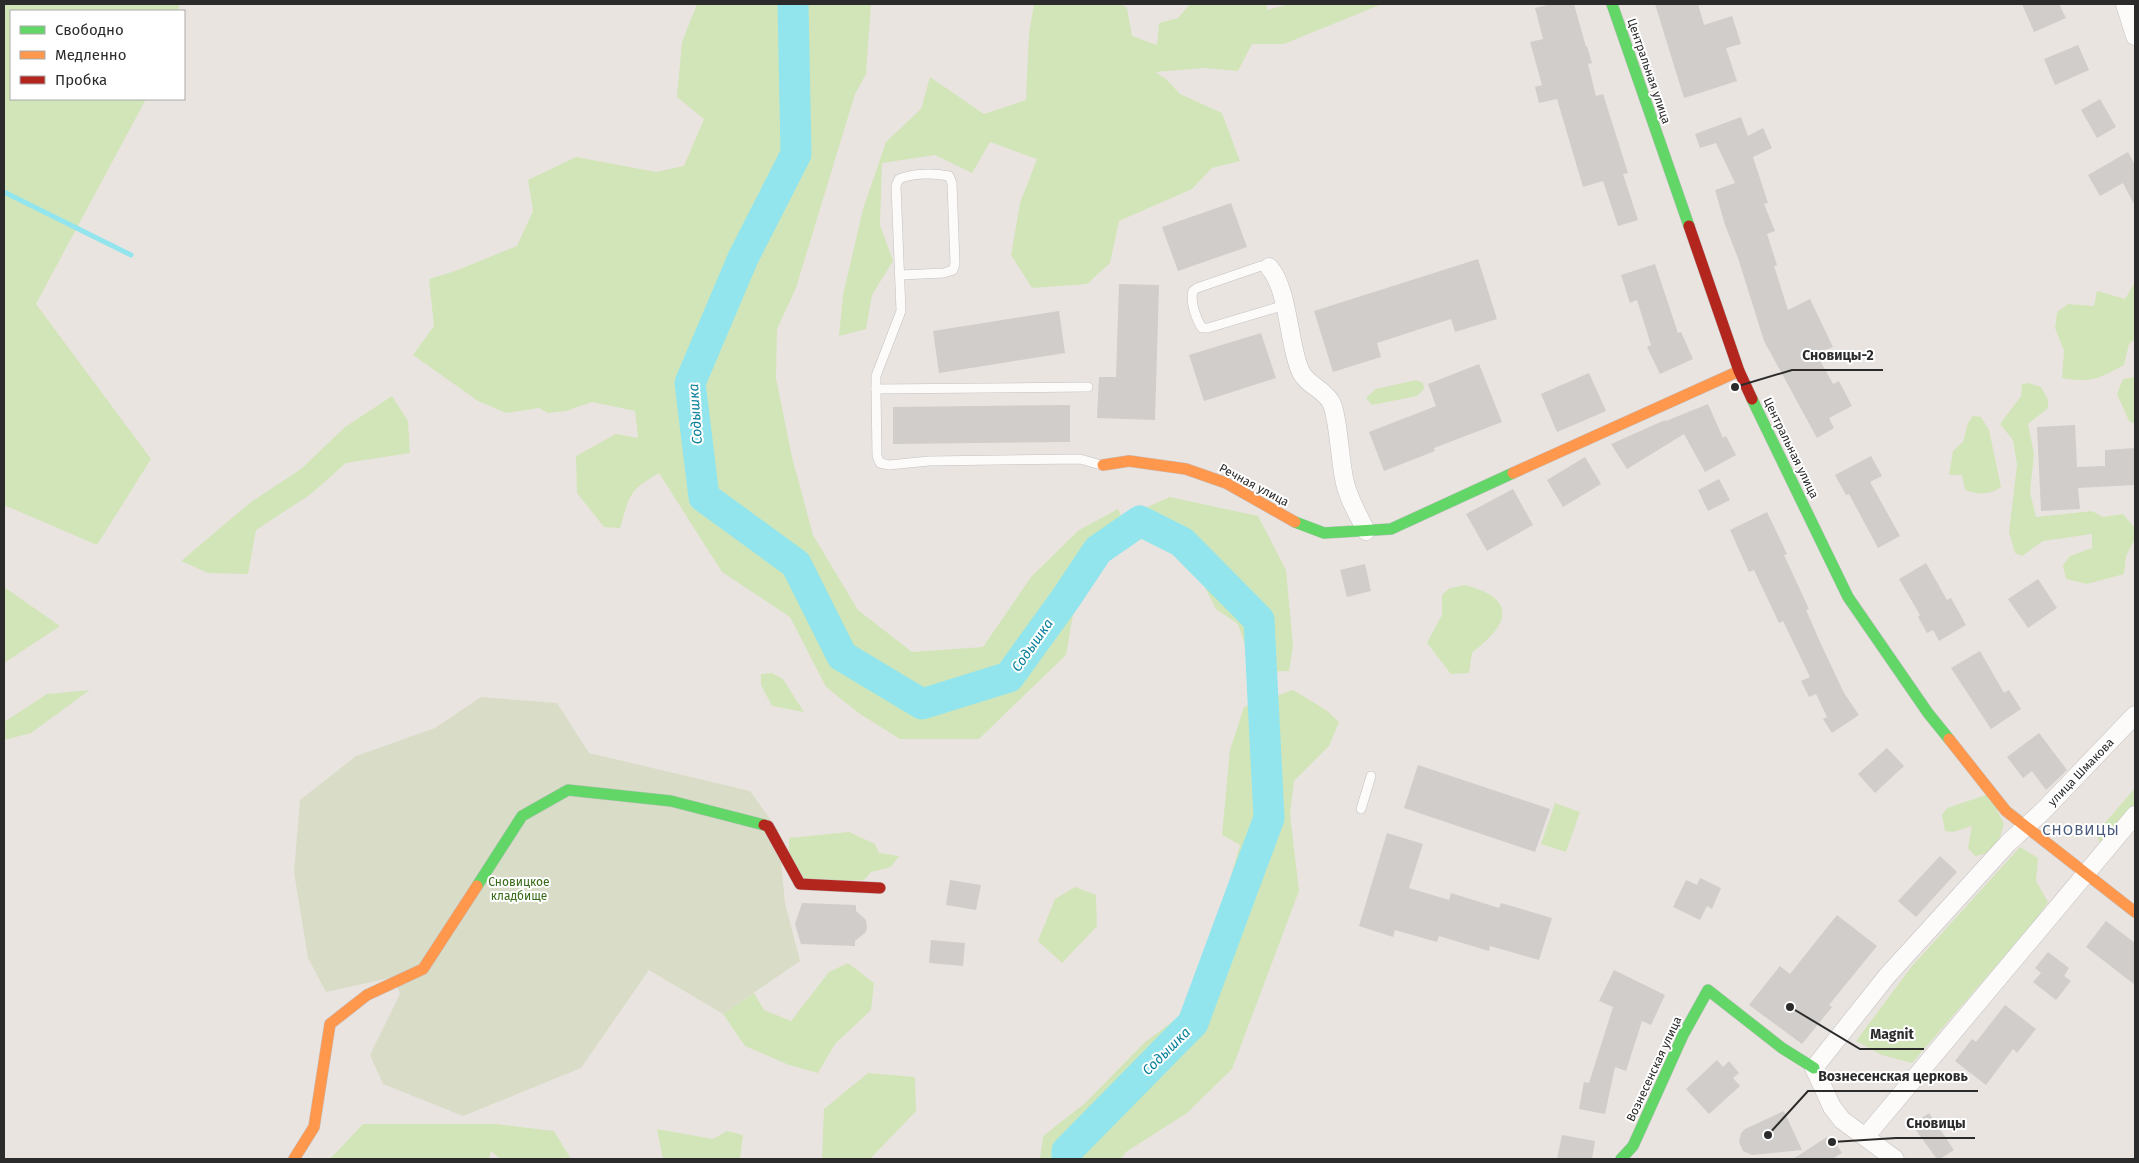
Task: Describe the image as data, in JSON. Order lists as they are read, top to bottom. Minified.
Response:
{"streets":{"street":["Центральная улица","Речная улица","улица Шмакова","Вознесенская улица"]},"crossings":[["Центральная улица","Речная улица"],["Центральная улица","улица Шмакова"],["улица Шмакова","Вознесенская улица"]],"districts":["СНОВИЦЫ"],"water":["Содышка"],"parks":["Сновицкое кладбище"],"places":["Сновицы-2","Magnit","Вознесенская церковь","Сновицы"],"legend":["Свободно","Медленно","Пробка"]}
